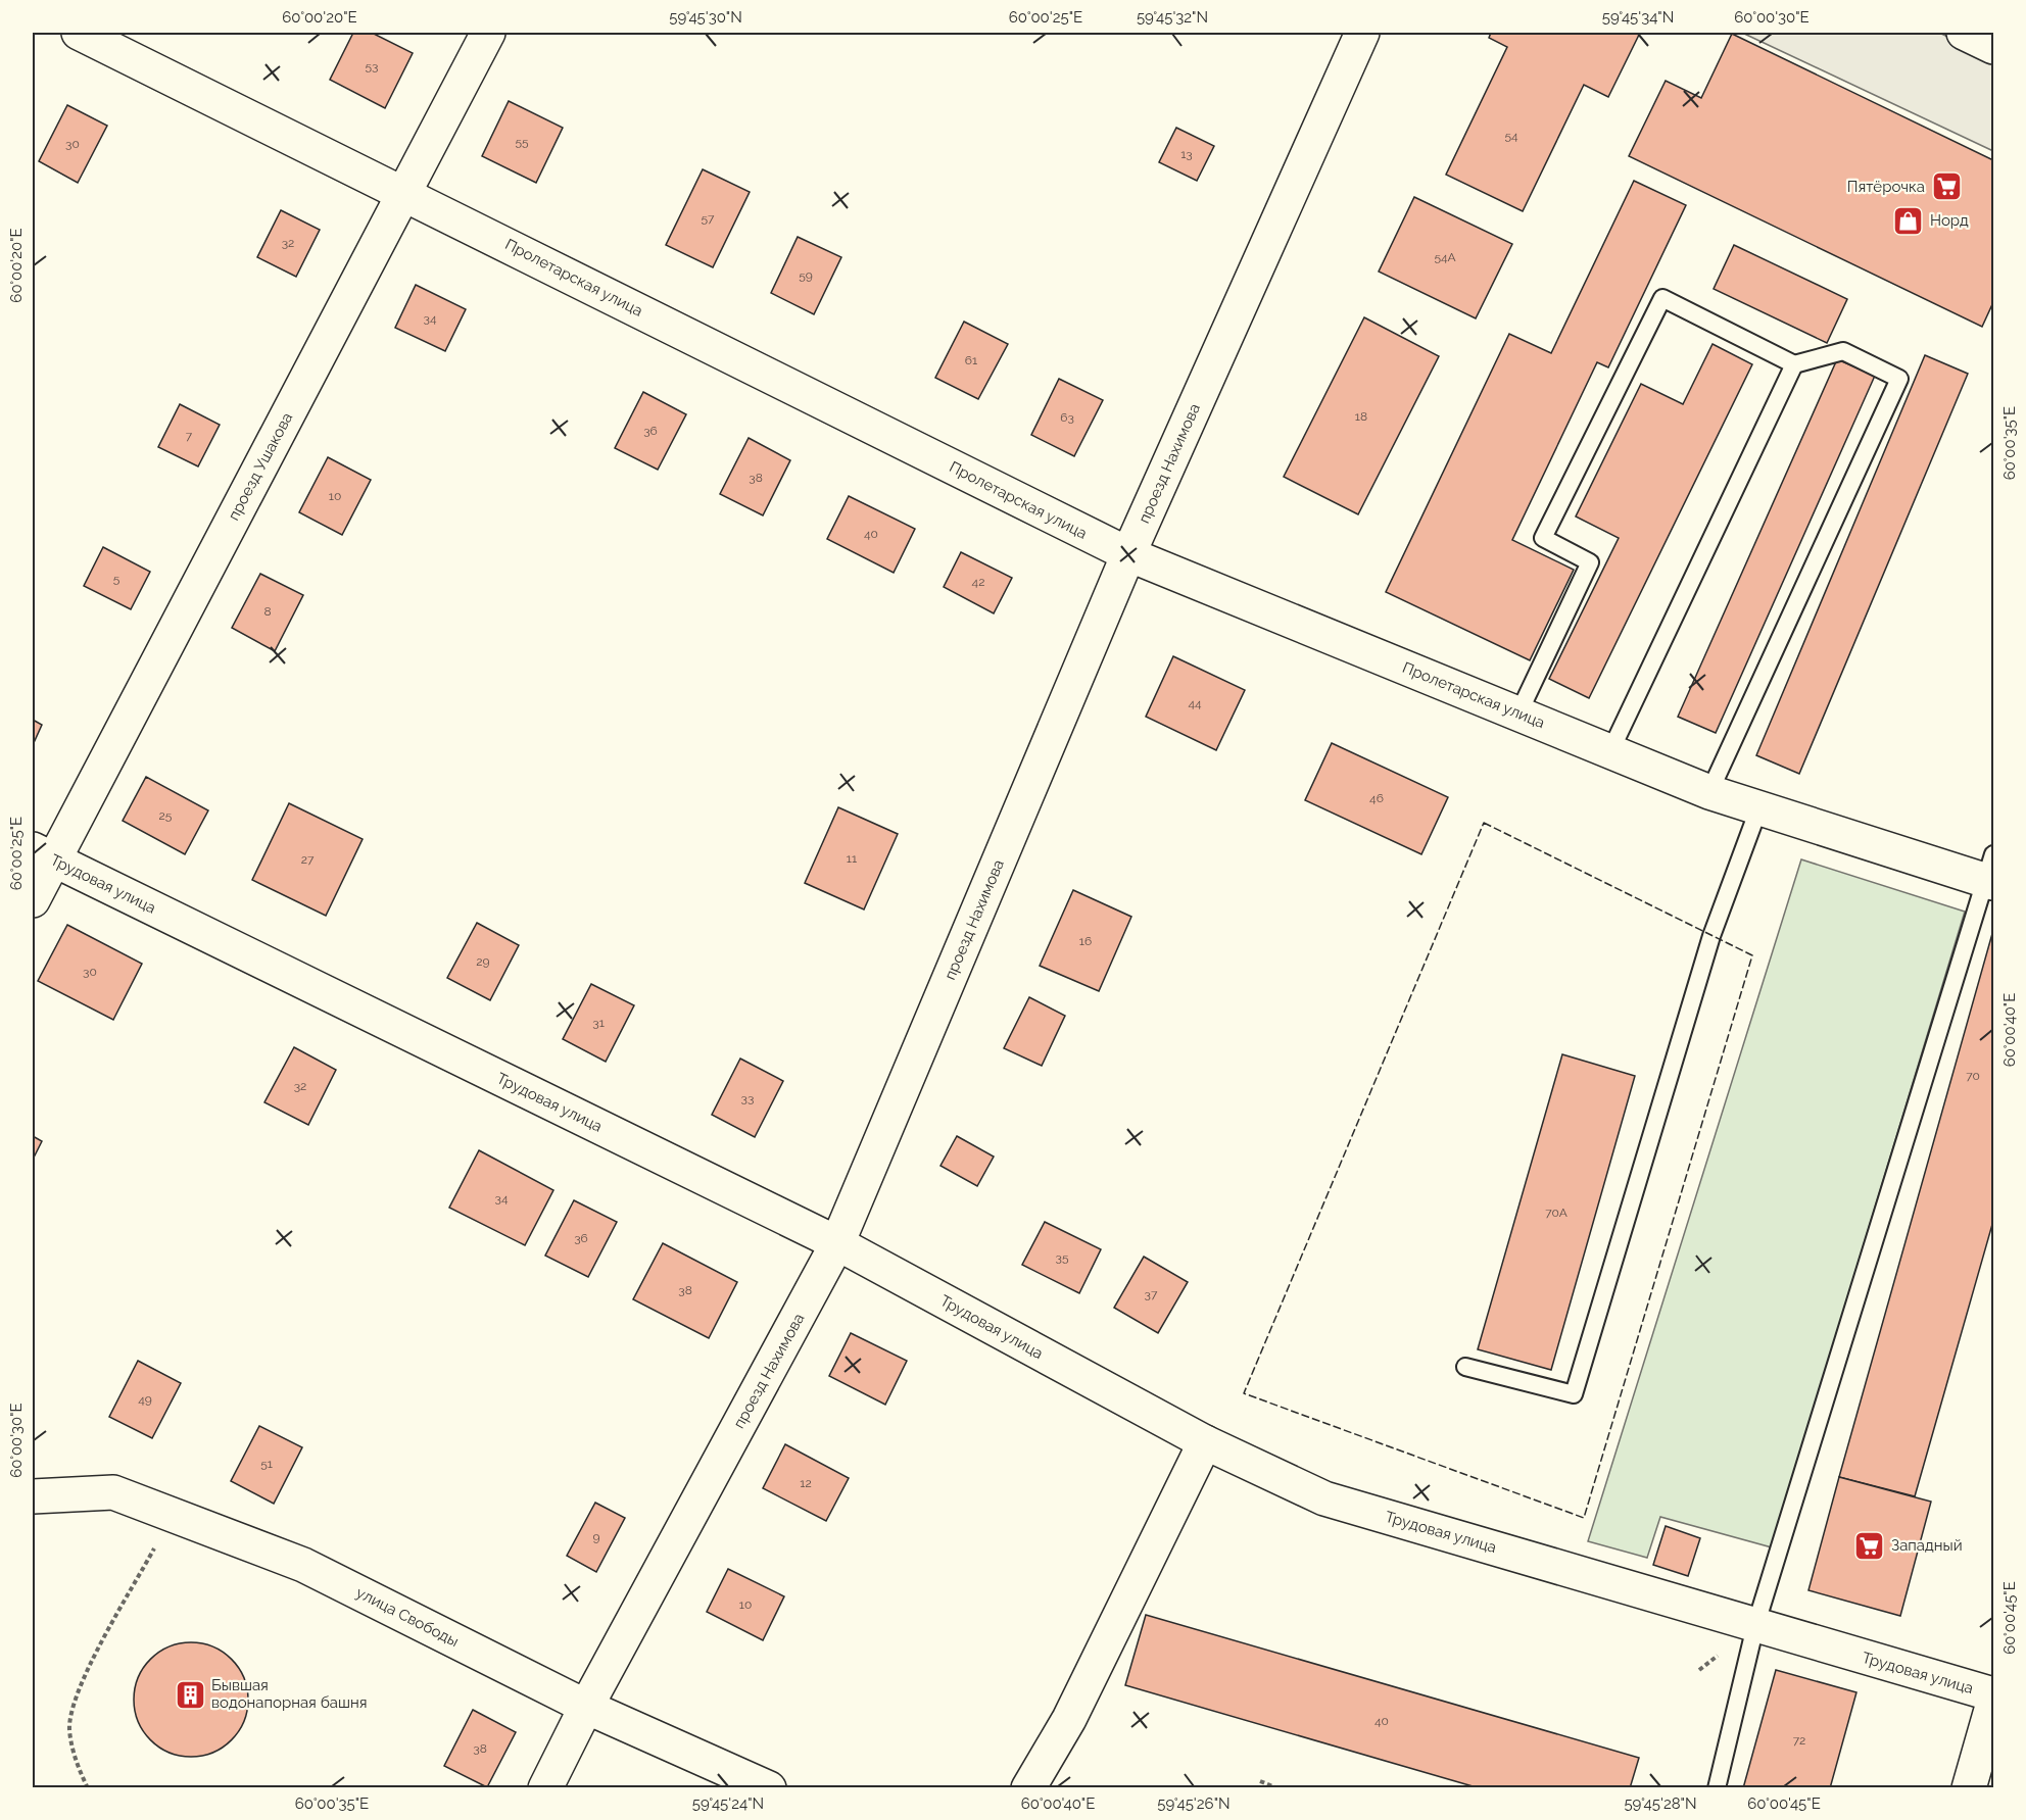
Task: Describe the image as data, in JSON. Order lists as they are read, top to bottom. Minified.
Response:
{"streets":{"street":["Пролетарская улица","проезд Нахимова","проезд Ушакова","Трудовая улица","улица Свободы"]},"crossings":[["Пролетарская улица","проезд Нахимова"],["Пролетарская улица","проезд Ушакова"],["проезд Нахимова","Трудовая улица"],["проезд Нахимова","улица Свободы"],["проезд Ушакова","Трудовая улица"]],"places":{"supermarket":["Пятёрочка","Западный"],"shop":["Норд"],"building":["Бывшая водонапорная башня"]},"house_numbers":["53","54","55","30","13","57","32","54А","59","34","61","18","63","36","7","38","10","40","5","42","8","44","46","25","11","27","16","29","30","31","70","32","33","34","70А","36","35","38","37","49","51","12","9","10","40","72","38"],"coordinates":["60°00'20\"E","59°45'30\"N","60°00'25\"E","59°45'32\"N","59°45'34\"N","60°00'30\"E","60°00'35\"E","60°00'40\"E","60°00'45\"E","59°45'24\"N","59°45'26\"N","59°45'28\"N"]}
